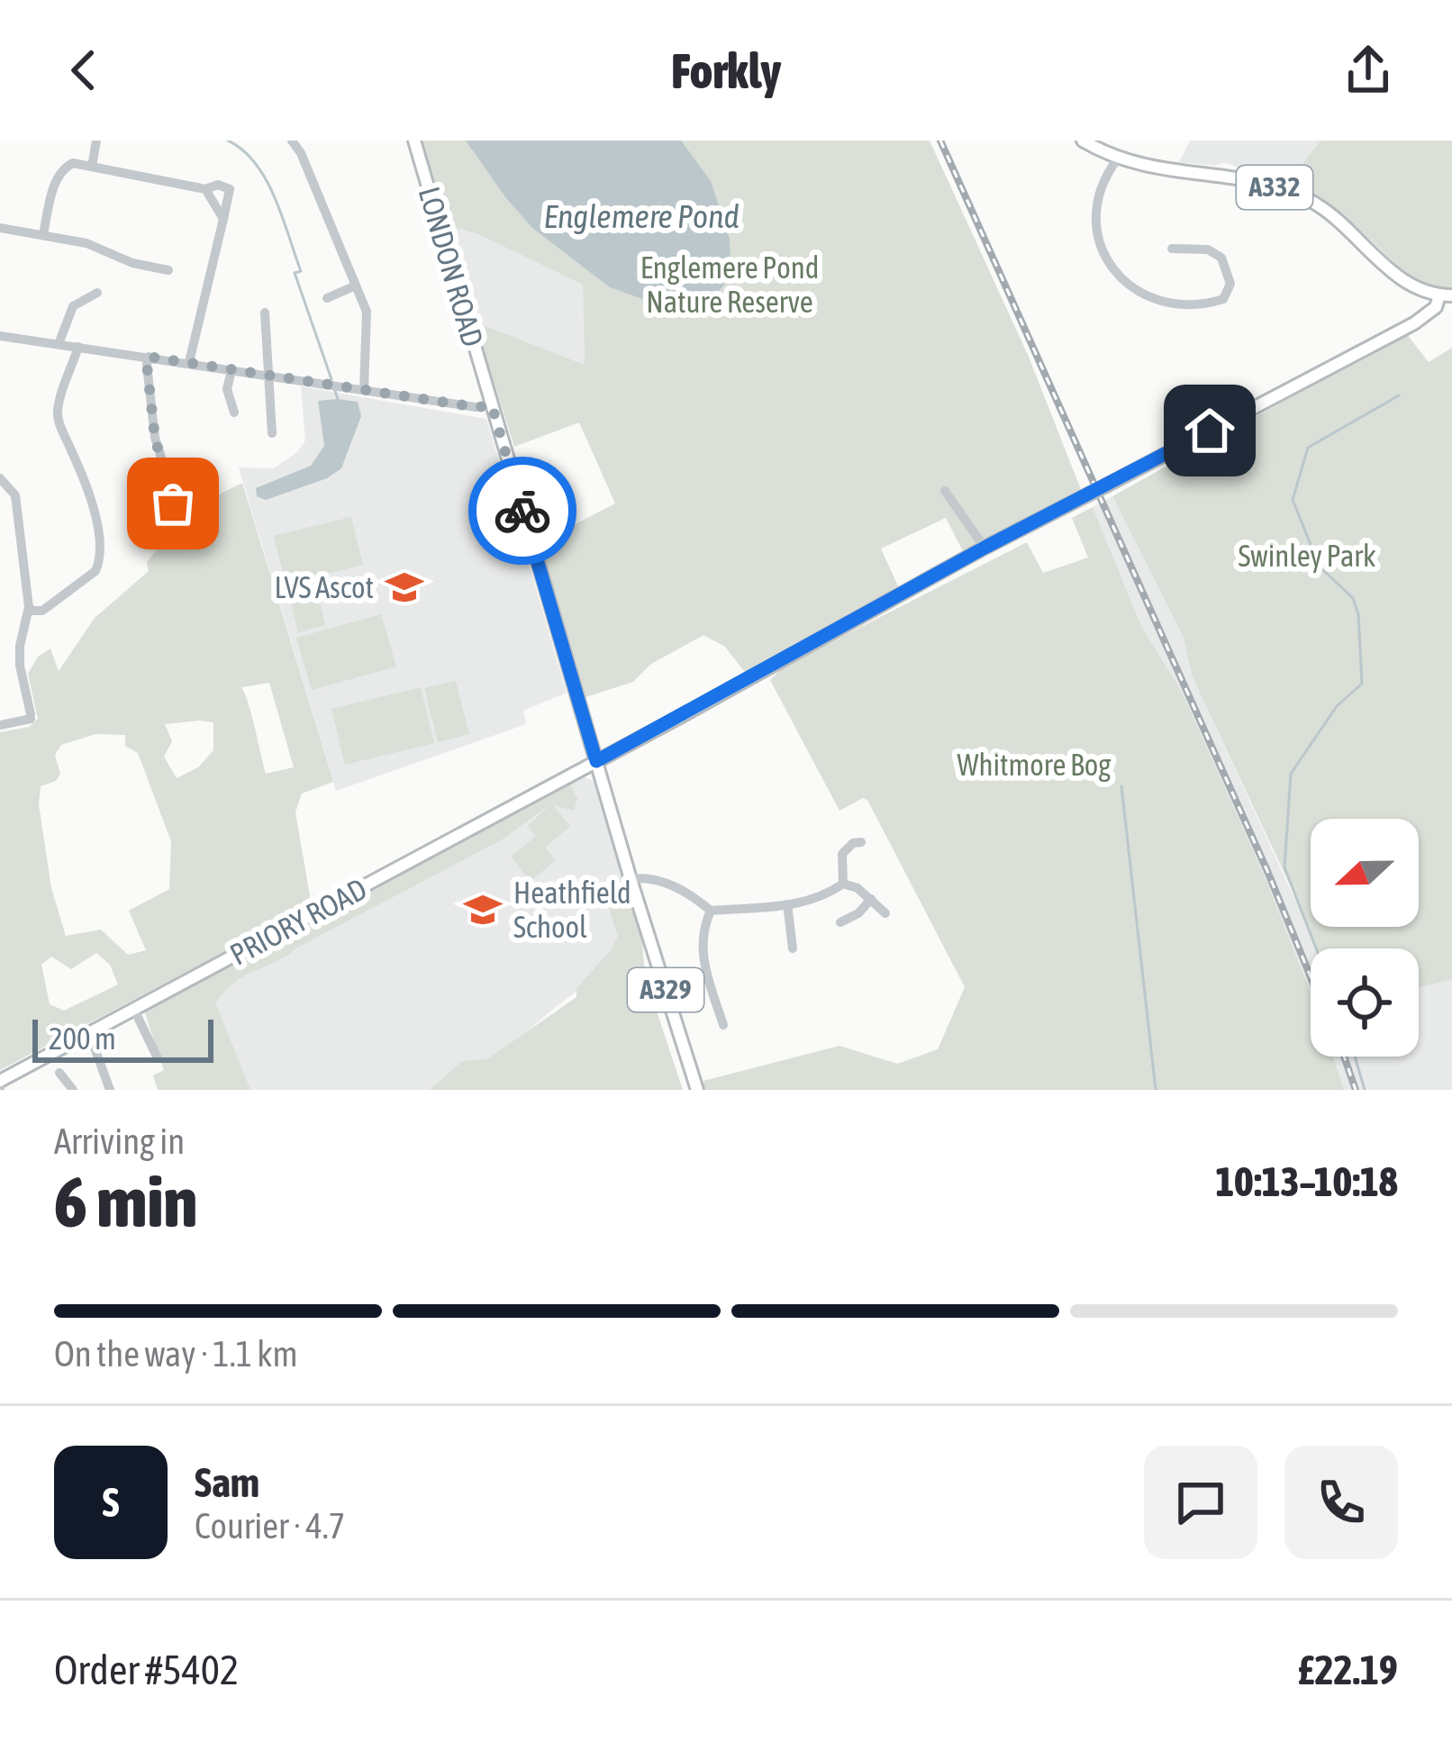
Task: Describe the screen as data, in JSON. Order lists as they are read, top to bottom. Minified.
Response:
{"streets":{"main road":["A332","LONDON ROAD","PRIORY ROAD","A329"]},"crossings":[["A332","PRIORY ROAD"],["LONDON ROAD","PRIORY ROAD"]],"water":["Englemere Pond"],"parks":["Englemere Pond Nature Reserve","Swinley Park","Whitmore Bog"],"places":{"school or university":["LVS Ascot","Heathfield School"]},"scale_bar":"200 m","north":"left","page":{"header":"Forkly","scale":"200 m","heading":["6 min","Arriving in","10:13–10:18"],"panel":["Sam","Courier · 4.7","Order #5402","£22.19"],"bar":"On the way · 1.1 km","round":"S"}}
